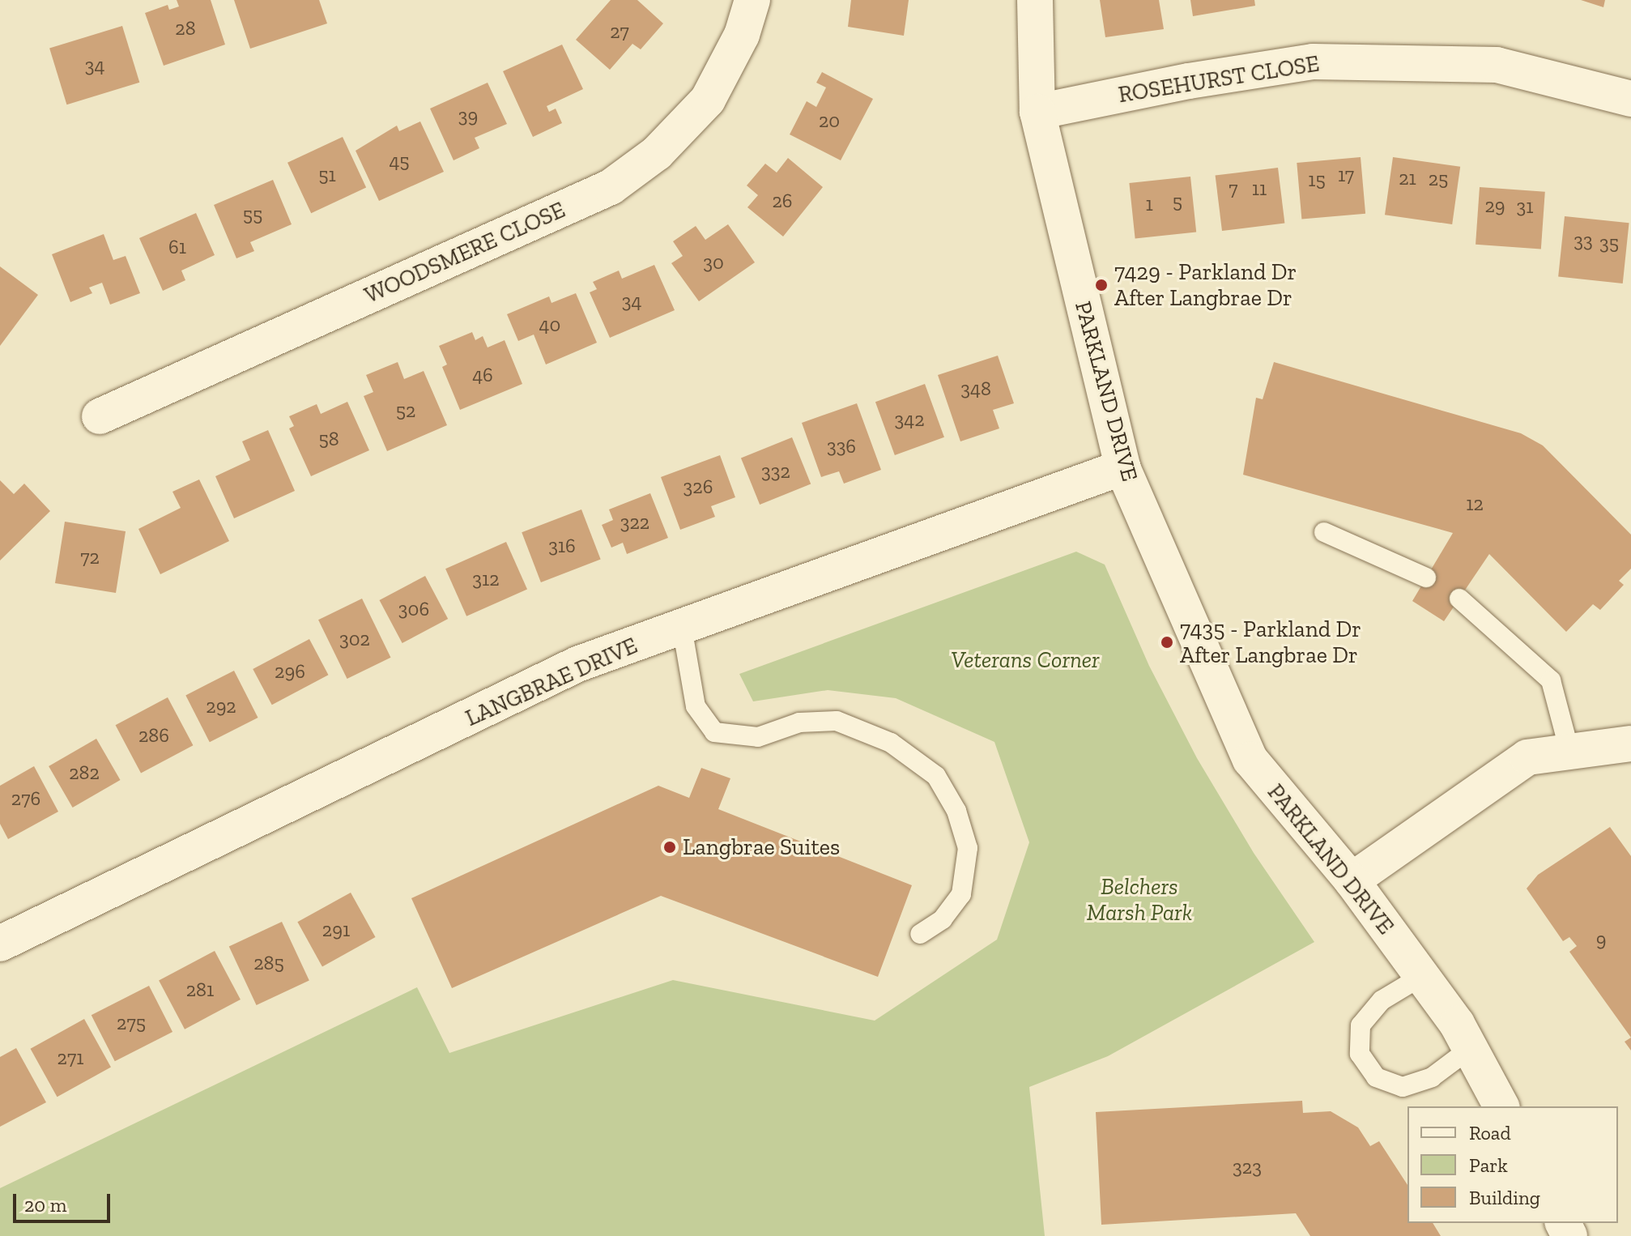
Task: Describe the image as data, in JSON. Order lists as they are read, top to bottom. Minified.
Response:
{"streets":{"street":["ROSEHURST CLOSE","WOODSMERE CLOSE","PARKLAND DRIVE","LANGBRAE DRIVE"]},"crossings":[["ROSEHURST CLOSE","PARKLAND DRIVE"],["PARKLAND DRIVE","LANGBRAE DRIVE"]],"parks":["Veterans Corner","Belchers Marsh Park"],"places":["7429 - Parkland Dr After Langbrae Dr","7435 - Parkland Dr After Langbrae Dr","Langbrae Suites"],"house_numbers":["28","27","34","39","20","45","51","17","21","25","15","7","11","26","5","1","29","31","55","33","35","61","30","34","40","46","348","52","342","58","336","332","326","12","322","316","72","312","306","302","296","292","286","282","276","291","9","285","281","275","271","323"],"legend":["Road","Park","Building"],"scale_bar":"20 m"}
